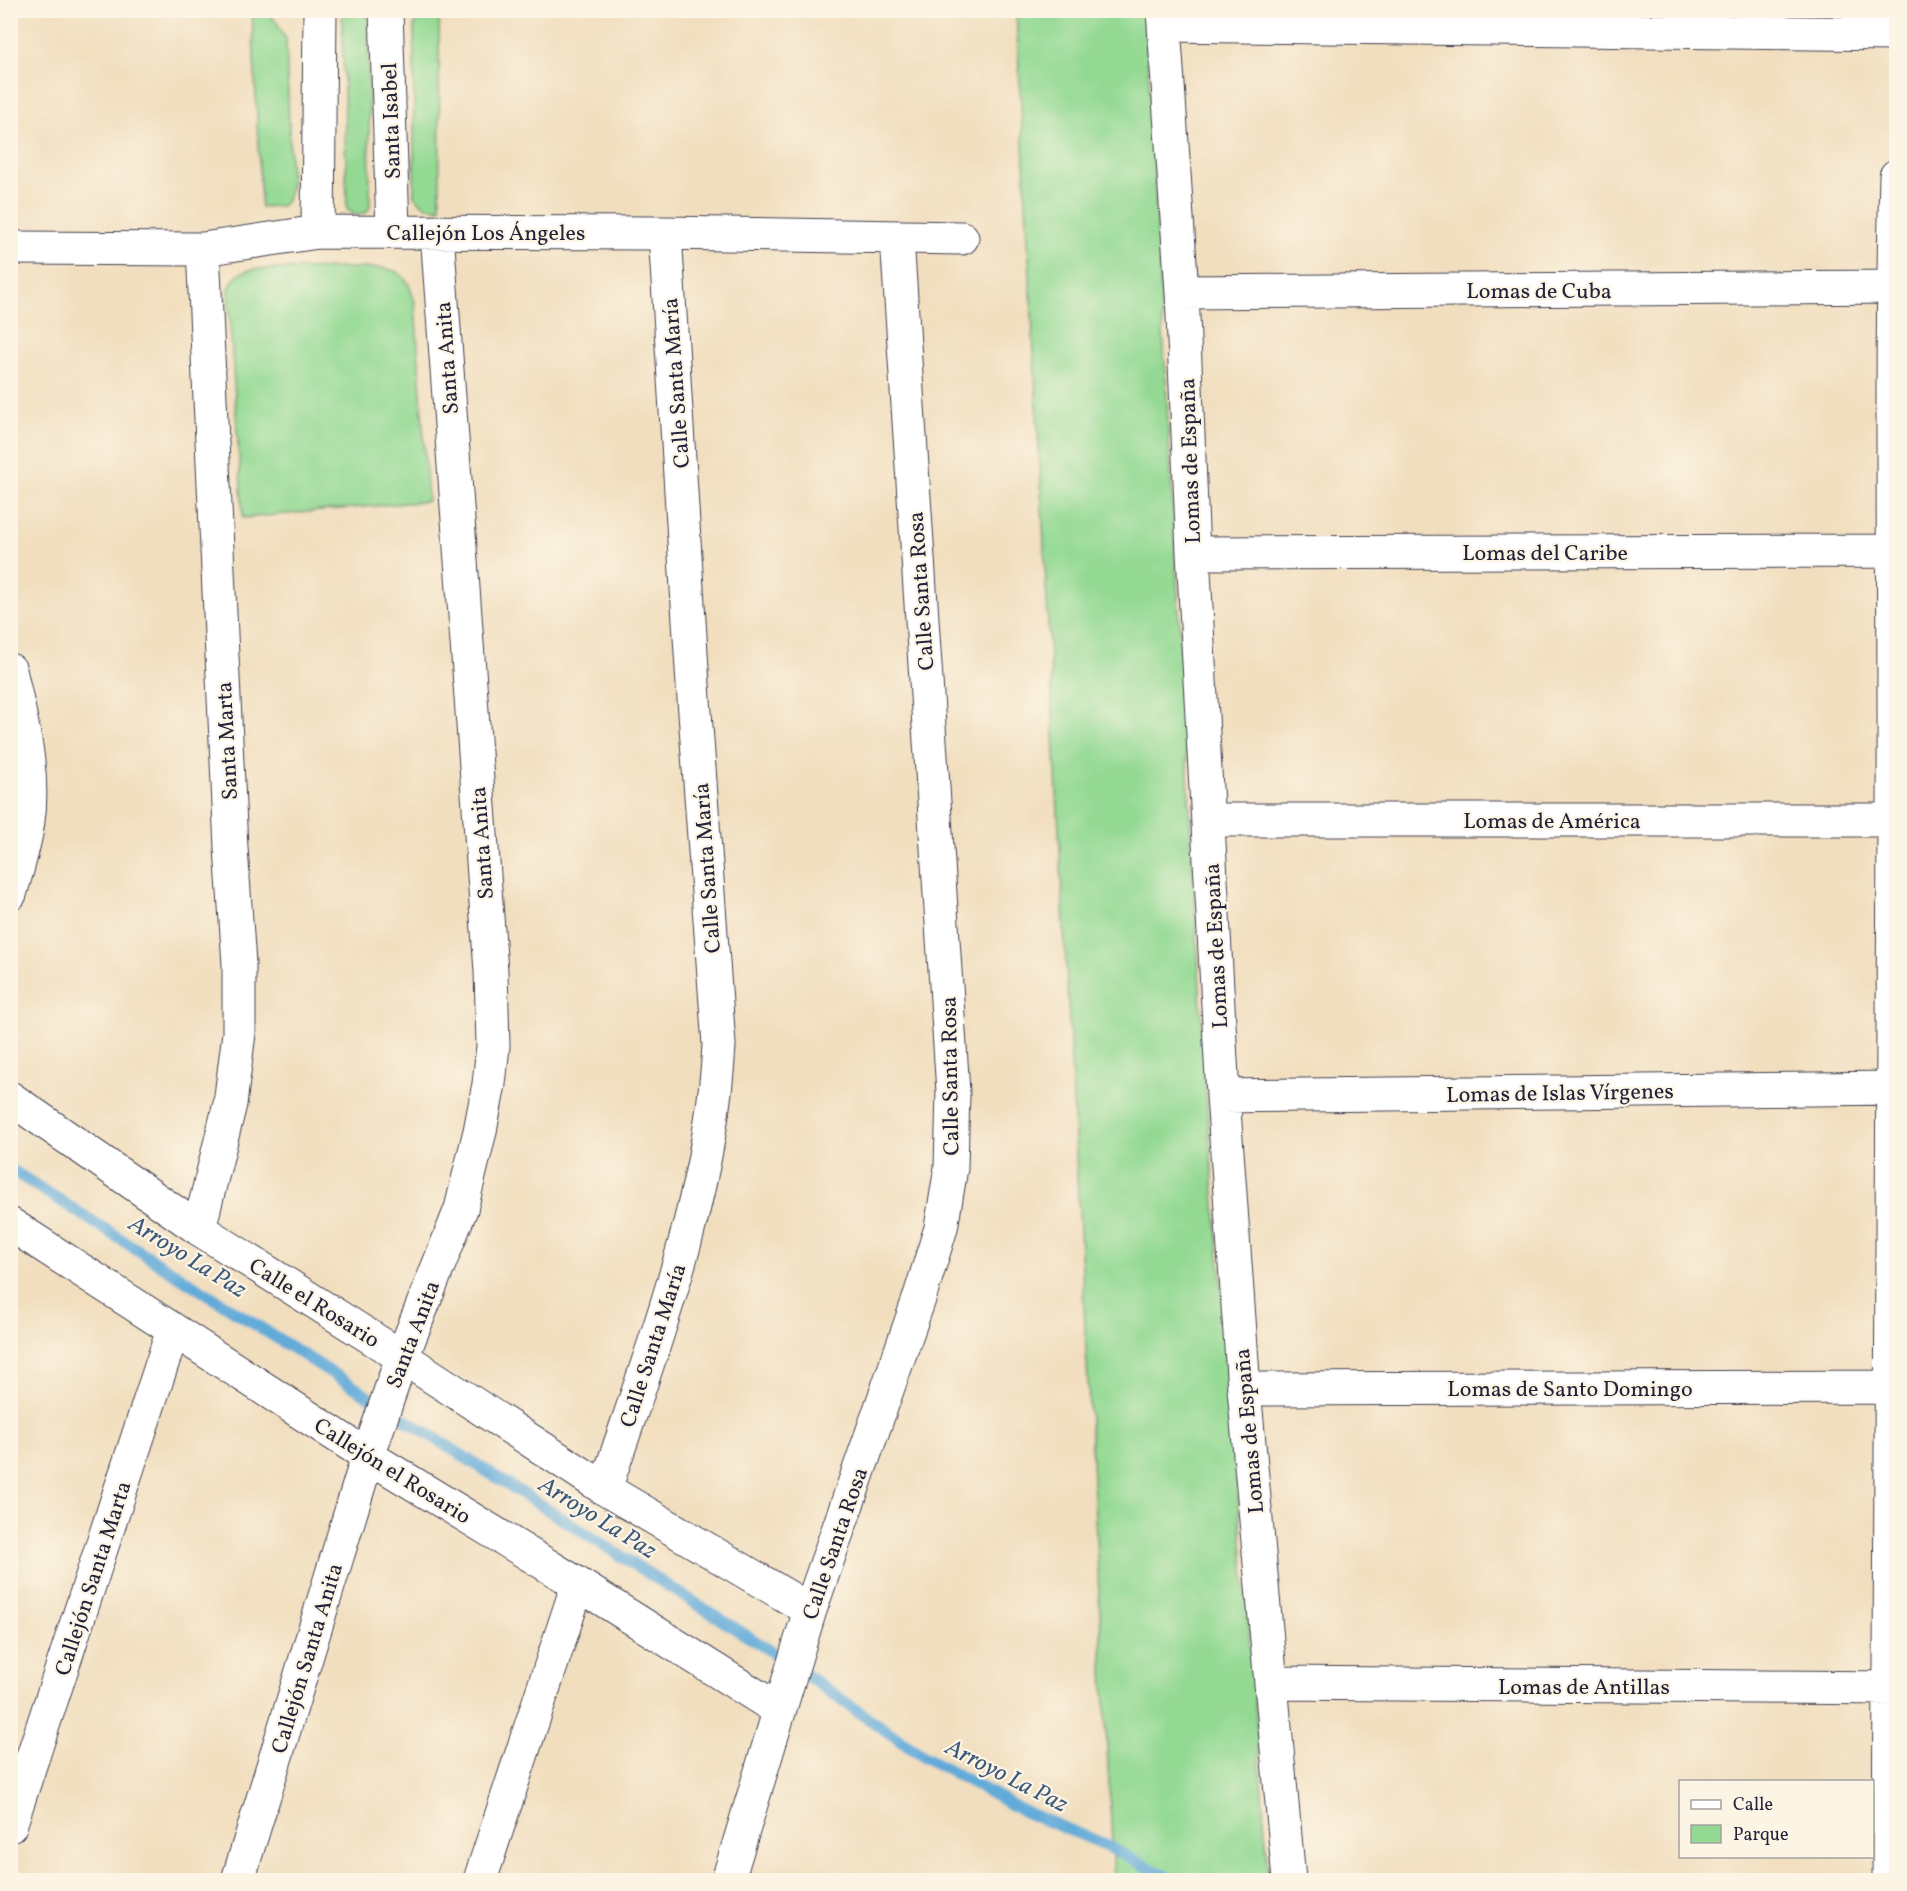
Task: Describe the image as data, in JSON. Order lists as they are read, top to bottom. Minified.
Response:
{"streets":{"street":["Santa Isabel","Callejón Los Ángeles","Lomas de Cuba","Santa Anita","Calle Santa María","Lomas de España","Lomas del Caribe","Calle Santa Rosa","Santa Marta","Lomas de América","Lomas de Islas Vírgenes","Calle el Rosario","Lomas de Santo Domingo","Callejón el Rosario","Callejón Santa Marta","Callejón Santa Anita","Lomas de Antillas"]},"crossings":[["Santa Isabel","Callejón Los Ángeles"],["Callejón Los Ángeles","Santa Anita"],["Callejón Los Ángeles","Calle Santa María"],["Callejón Los Ángeles","Calle Santa Rosa"],["Callejón Los Ángeles","Santa Marta"],["Lomas de Cuba","Lomas de España"],["Santa Anita","Calle el Rosario"],["Santa Anita","Callejón el Rosario"],["Santa Anita","Callejón Santa Anita"],["Calle Santa María","Calle el Rosario"],["Lomas de España","Lomas del Caribe"],["Lomas de España","Lomas de América"],["Lomas de España","Lomas de Islas Vírgenes"],["Lomas de España","Lomas de Santo Domingo"],["Lomas de España","Lomas de Antillas"],["Calle Santa Rosa","Calle el Rosario"],["Calle Santa Rosa","Callejón el Rosario"],["Santa Marta","Calle el Rosario"],["Callejón el Rosario","Callejón Santa Marta"],["Callejón el Rosario","Callejón Santa Anita"]],"water":["Arroyo La Paz"],"legend":["Calle","Parque"]}
